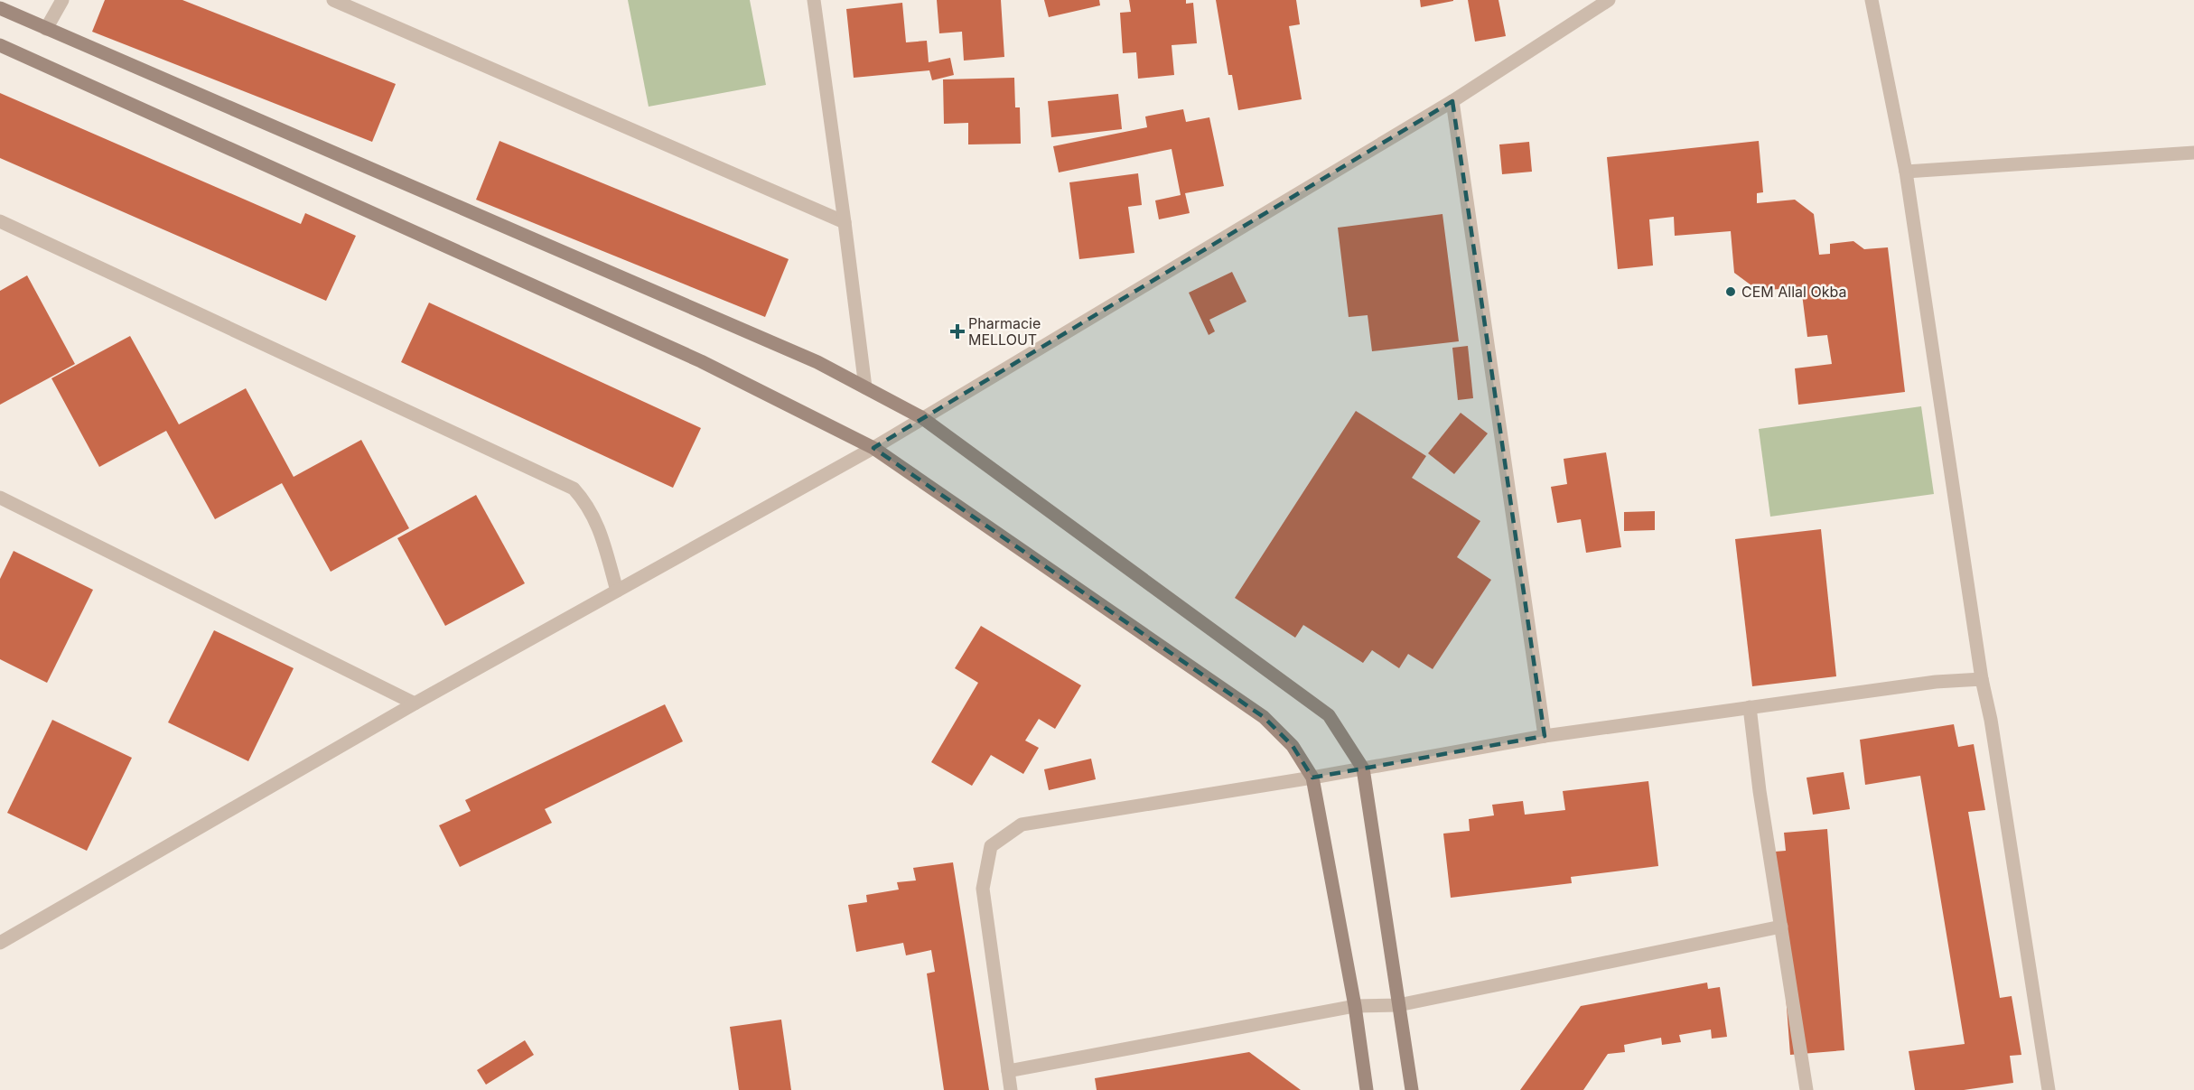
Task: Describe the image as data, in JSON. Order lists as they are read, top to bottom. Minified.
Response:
{"places":{"other":["CEM Allal Okba"],"health":["Pharmacie MELLOUT"]}}
